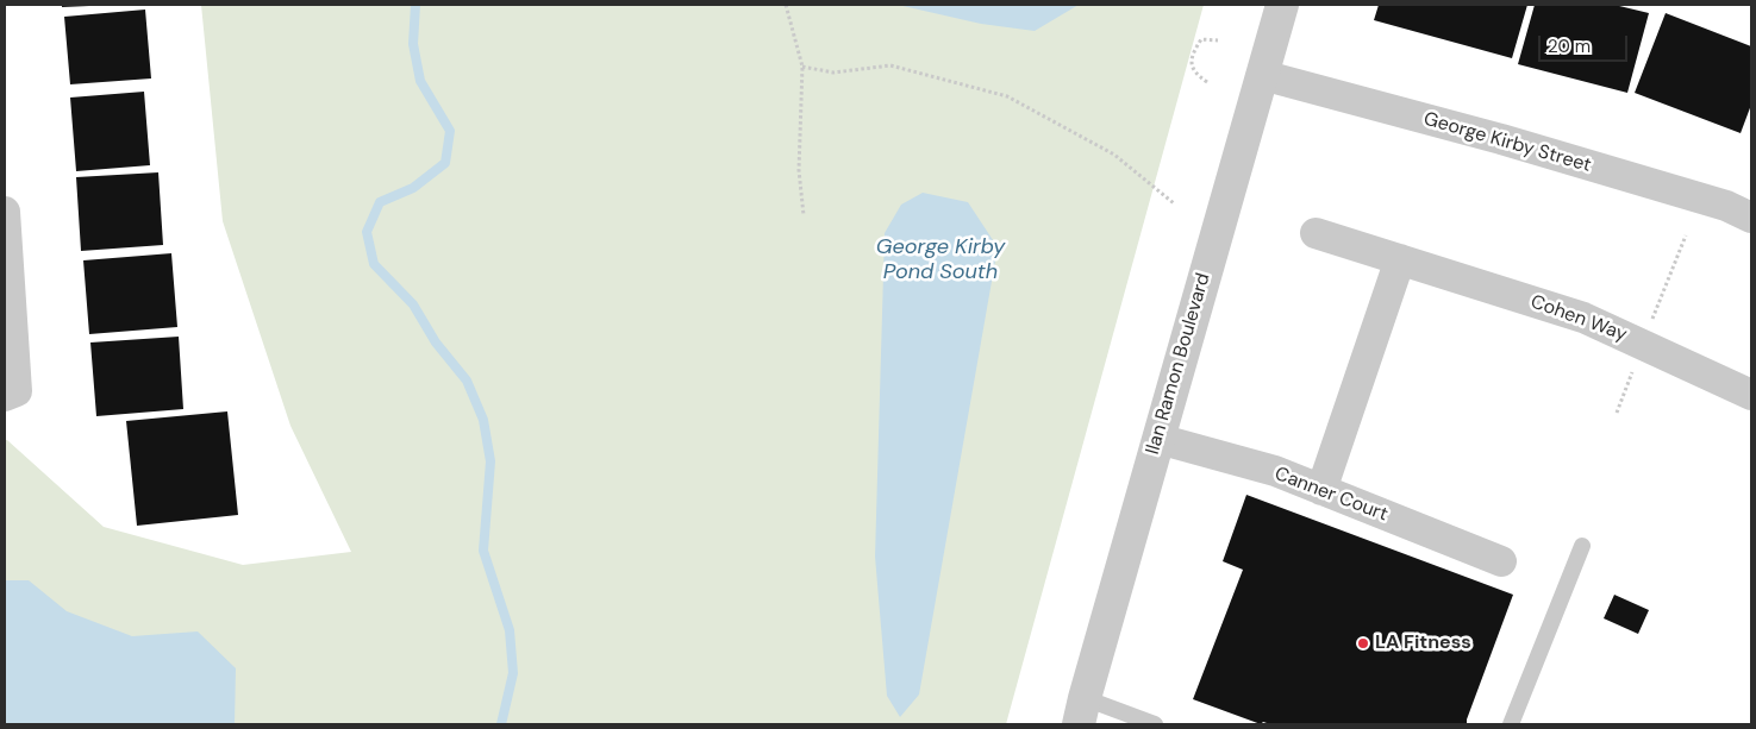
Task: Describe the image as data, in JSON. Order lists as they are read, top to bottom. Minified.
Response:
{"streets":{"street":["George Kirby Street","Cohen Way","Ilan Ramon Boulevard","Canner Court"]},"crossings":[["George Kirby Street","Ilan Ramon Boulevard"],["Ilan Ramon Boulevard","Canner Court"]],"water":["George Kirby Pond South"],"places":["LA Fitness"],"scale_bar":"20 m"}
